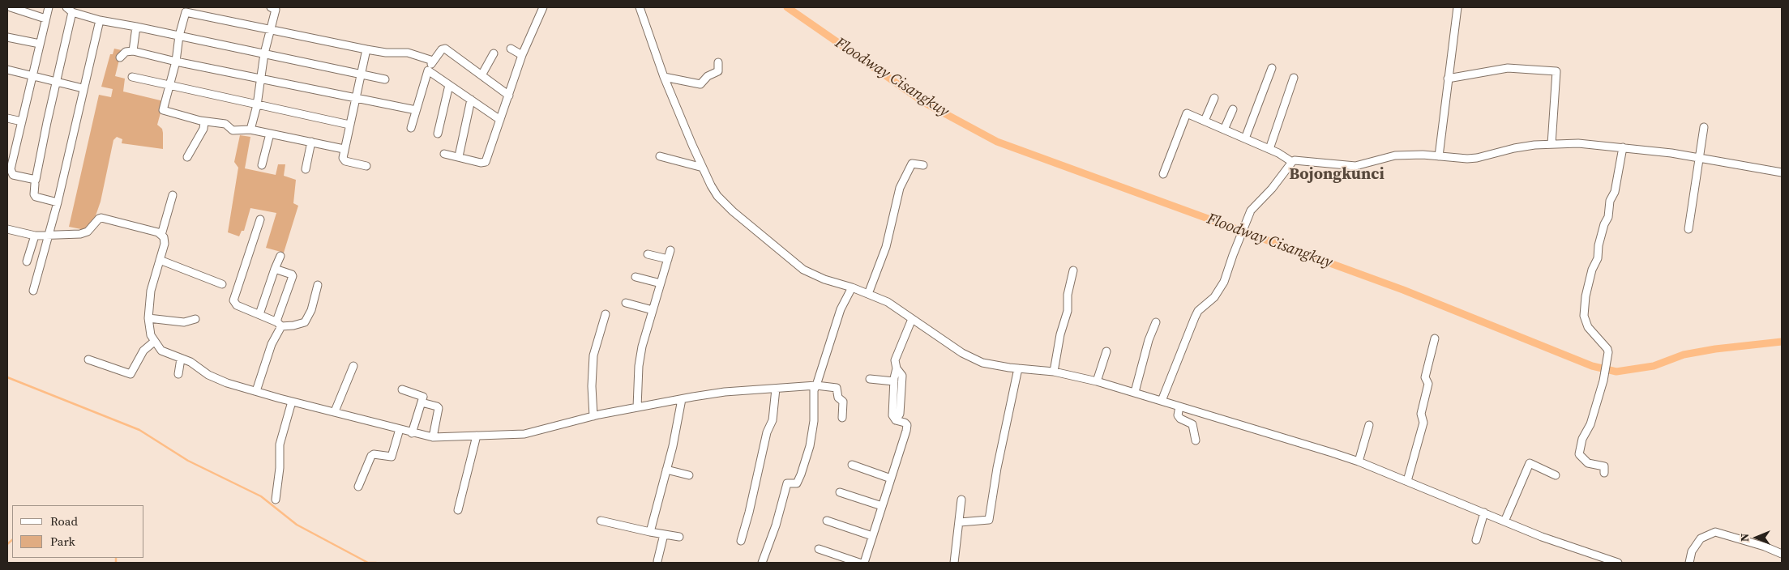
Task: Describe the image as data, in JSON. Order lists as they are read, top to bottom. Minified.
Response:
{"districts":["Bojongkunci"],"water":["Floodway Cisangkuy"],"legend":["Road","Park"],"north":"left"}
